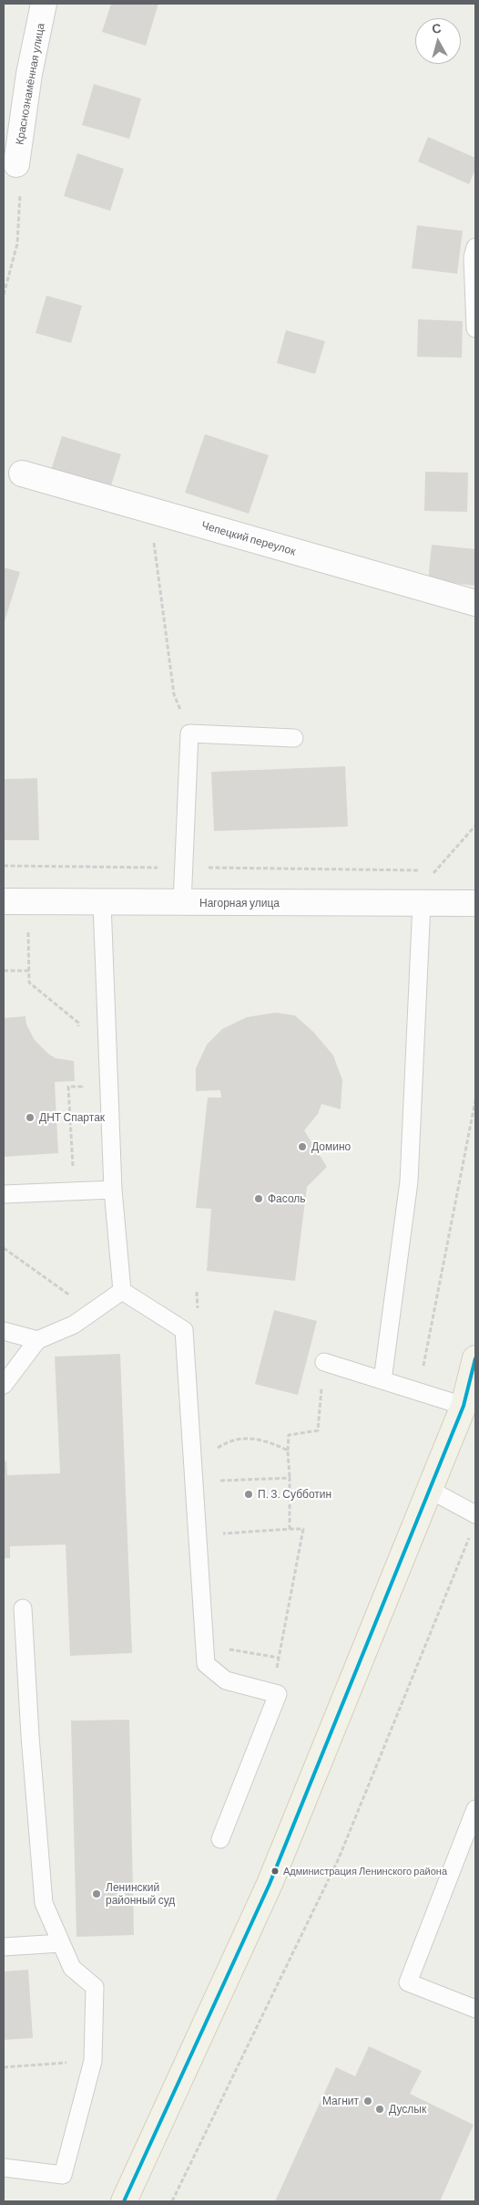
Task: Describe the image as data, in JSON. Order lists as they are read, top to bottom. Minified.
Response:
{"streets":{"street":["Краснознамённая улица","Чепецкий переулок","Нагорная улица"]},"places":["ДНТ Спартак","Домино","Фасоль","П. З. Субботин","Администрация Ленинского района","Ленинский районный суд","Магнит","Дуслык"],"north":"top"}
